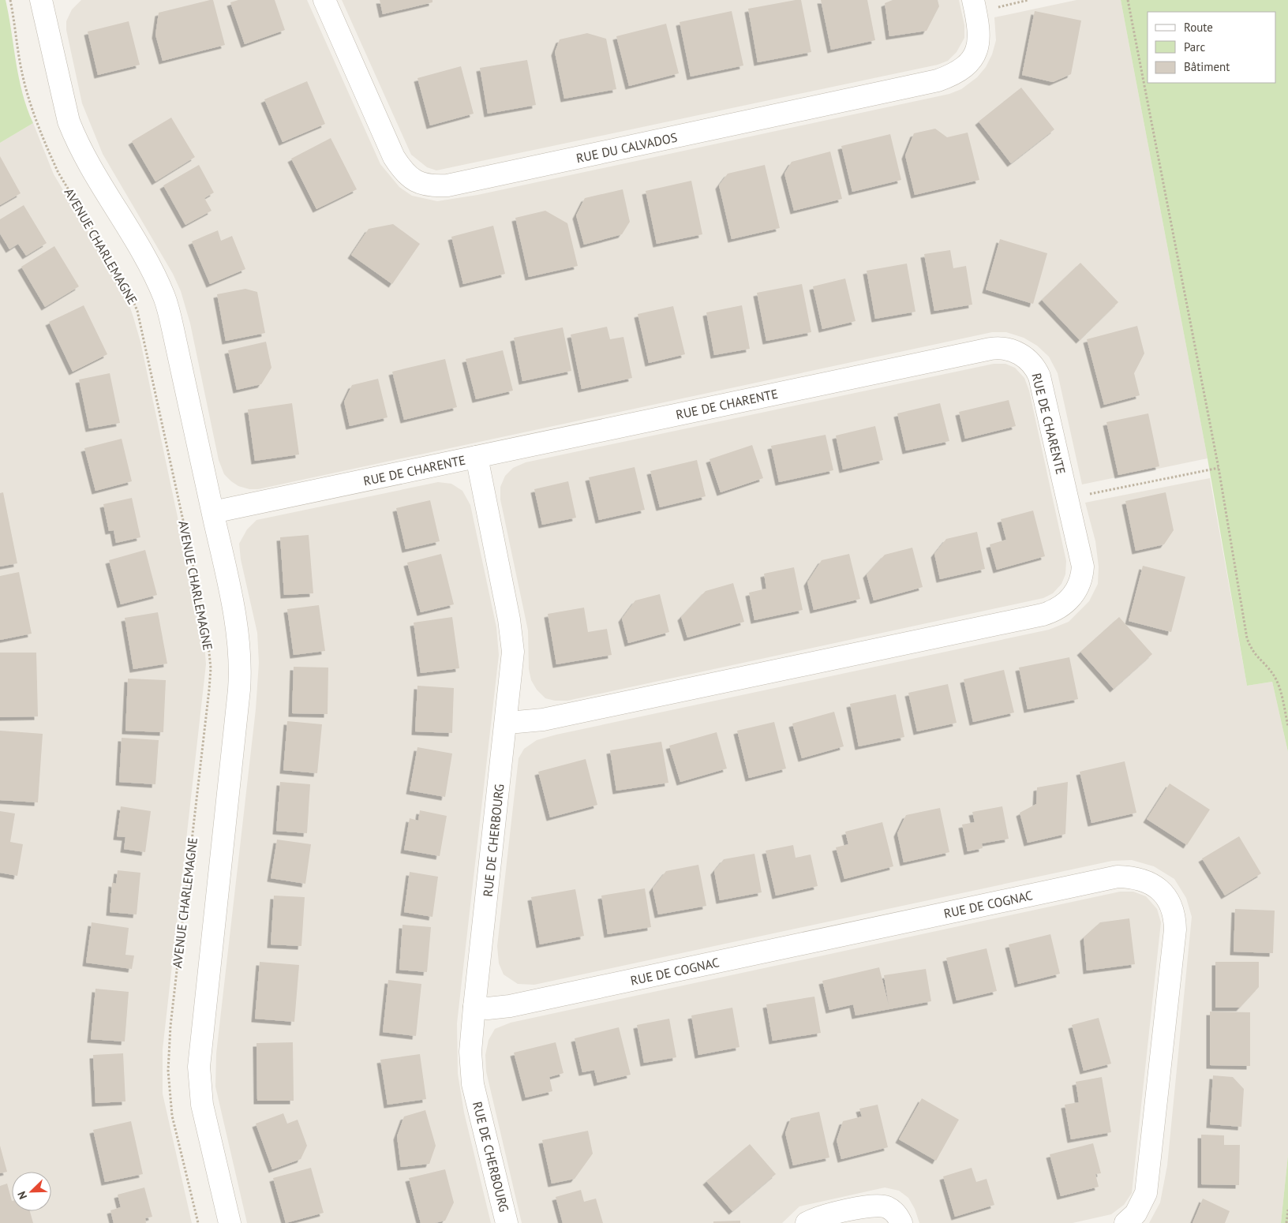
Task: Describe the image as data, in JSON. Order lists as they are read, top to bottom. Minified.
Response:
{"streets":{"street":["RUE DU CALVADOS","RUE DE CHARENTE","RUE DE CHERBOURG","RUE DE COGNAC"],"path":["AVENUE CHARLEMAGNE"]},"crossings":[["RUE DE CHARENTE","RUE DE CHERBOURG"],["RUE DE CHERBOURG","RUE DE COGNAC"]],"legend":["Route","Parc","Bâtiment"],"north":"bottom left"}
